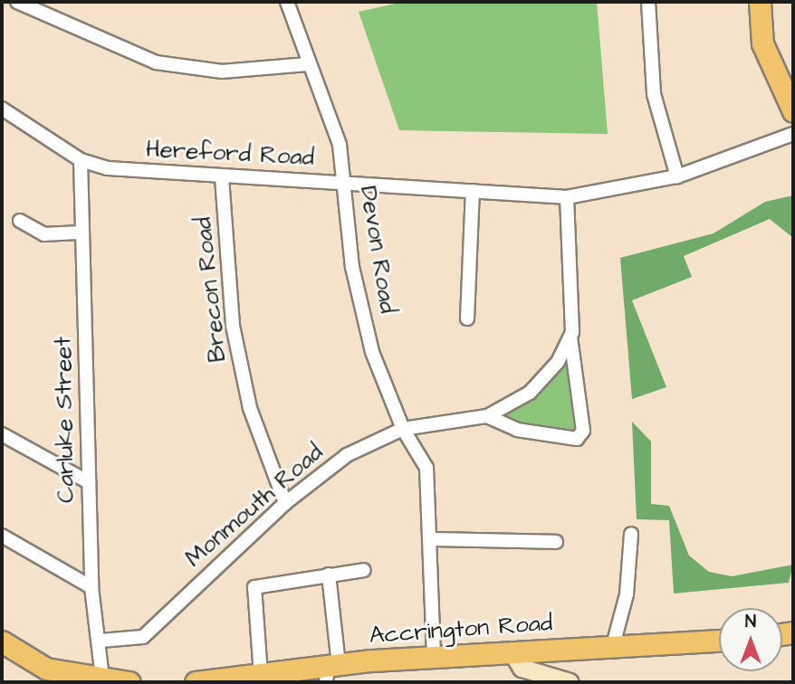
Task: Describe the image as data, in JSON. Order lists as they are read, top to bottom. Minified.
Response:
{"streets":{"main road":["Accrington Road"],"street":["Hereford Road","Devon Road","Brecon Road","Carluke Street","Monmouth Road"]},"crossings":[["Hereford Road","Devon Road"],["Hereford Road","Brecon Road"],["Hereford Road","Carluke Street"],["Hereford Road","Monmouth Road"],["Devon Road","Monmouth Road"],["Devon Road","Accrington Road"],["Brecon Road","Monmouth Road"],["Carluke Street","Monmouth Road"]],"north":"top"}
